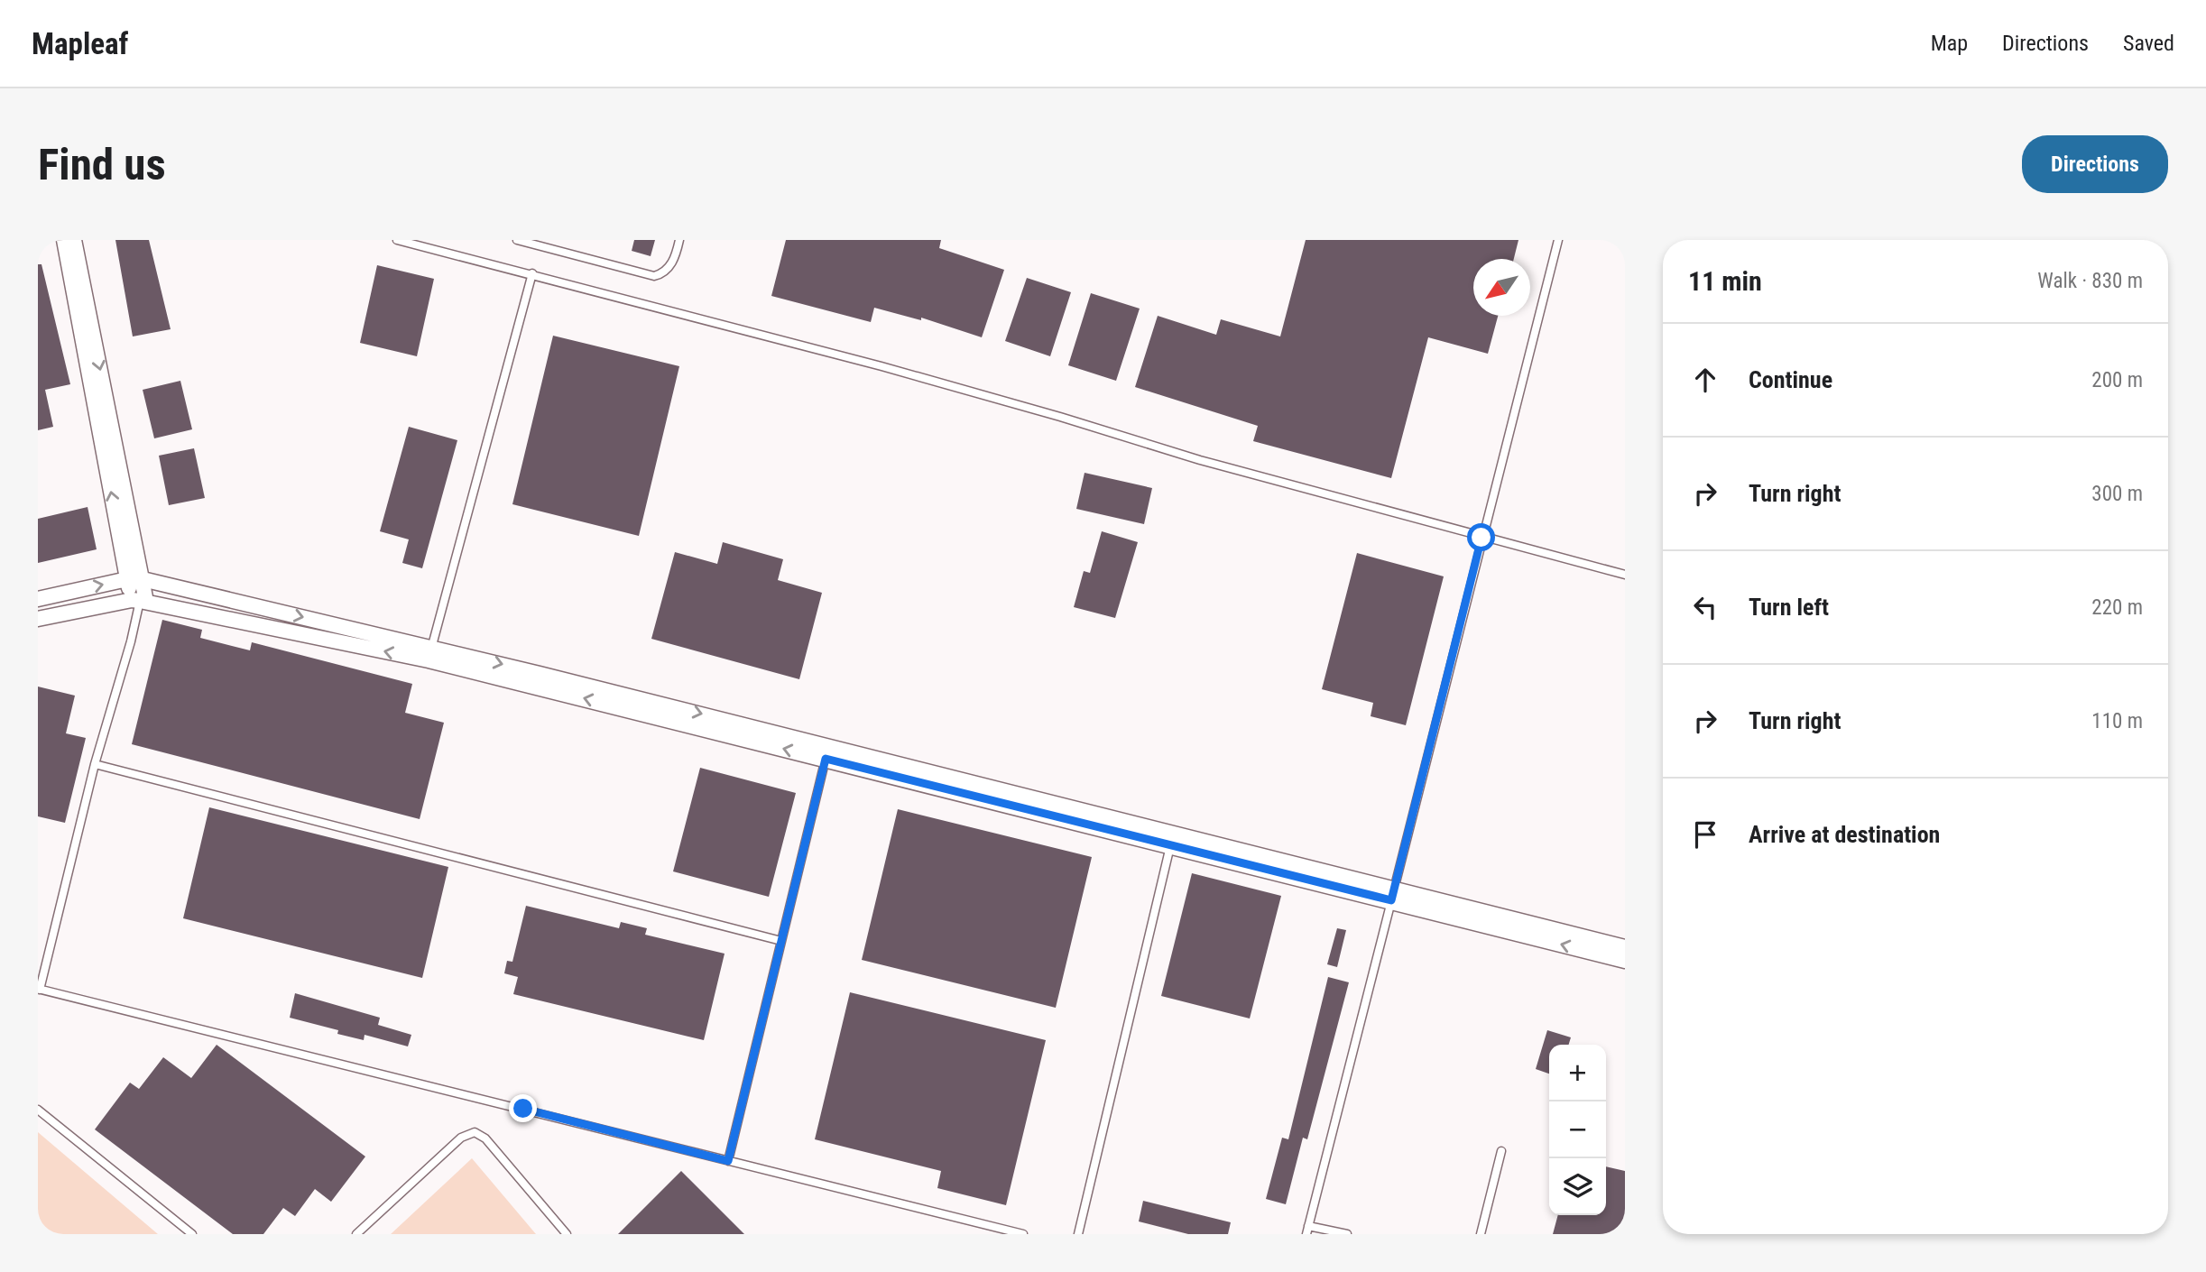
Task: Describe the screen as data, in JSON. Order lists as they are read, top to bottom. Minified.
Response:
{"north":"bottom left","page":{"header":"Mapleaf","nav":["Map","Directions","Saved"],"buttons":"Directions","title":"Find us","heading":["11 min","Walk · 830 m"],"list":[["Continue","200 m"],["Turn right","300 m"],["Turn left","220 m"],["Turn right","110 m"],"Arrive at destination"],"map_buttons":["+","−"]}}
